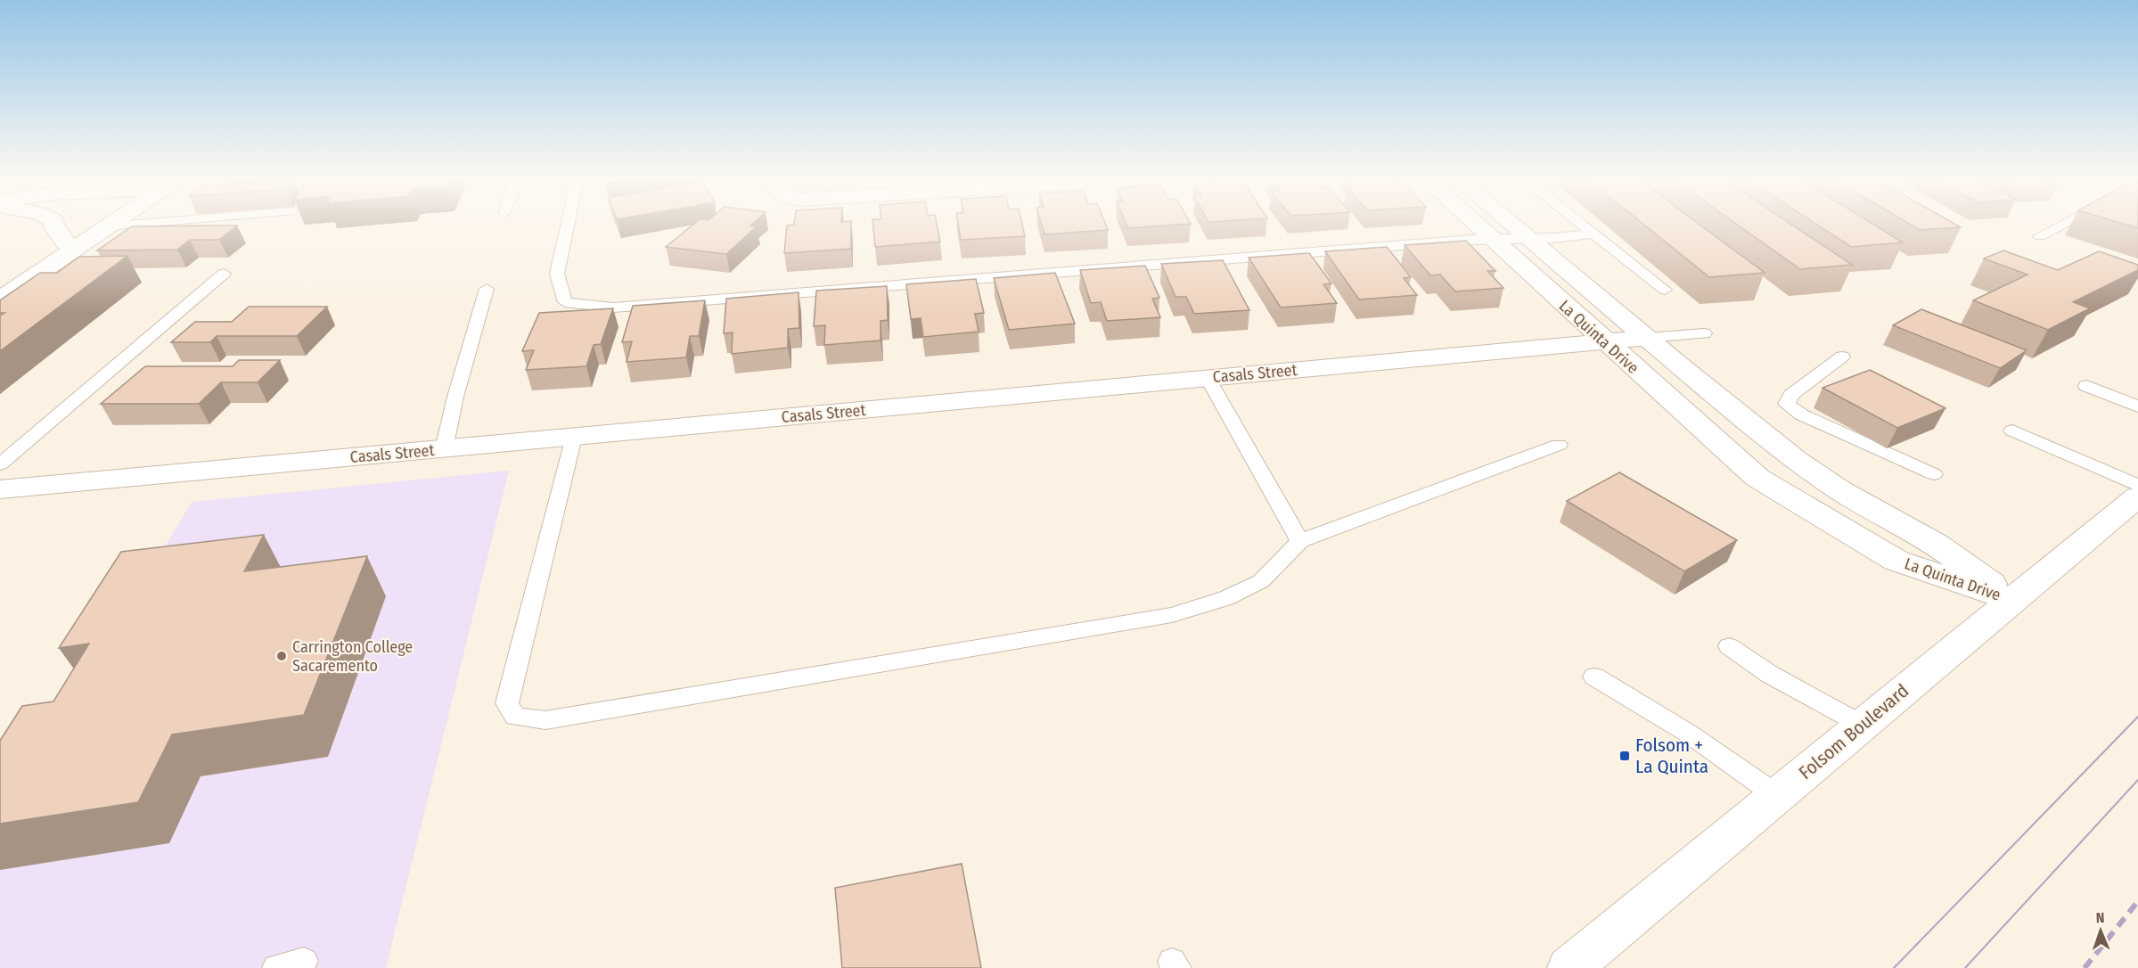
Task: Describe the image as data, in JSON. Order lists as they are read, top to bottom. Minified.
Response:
{"streets":{"street":["La Quinta Drive","Casals Street","Folsom Boulevard"]},"crossings":[["La Quinta Drive","Casals Street"],["La Quinta Drive","Folsom Boulevard"]],"places":{"other":["Carrington College Sacaremento"],"transit":["Folsom + La Quinta"]},"north":"top"}
